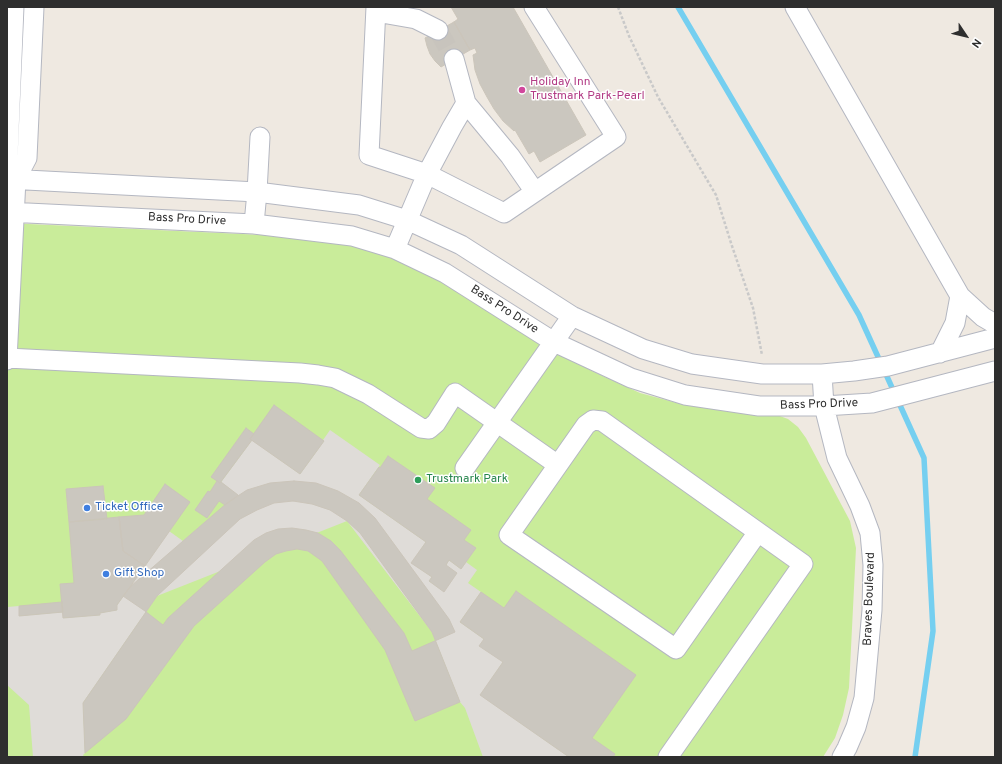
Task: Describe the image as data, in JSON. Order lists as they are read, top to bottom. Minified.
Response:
{"streets":{"street":["Bass Pro Drive","Braves Boulevard"]},"crossings":[["Bass Pro Drive","Braves Boulevard"]],"places":["Holiday Inn Trustmark Park-Pearl","Trustmark Park","Ticket Office","Gift Shop"],"north":"bottom right"}
